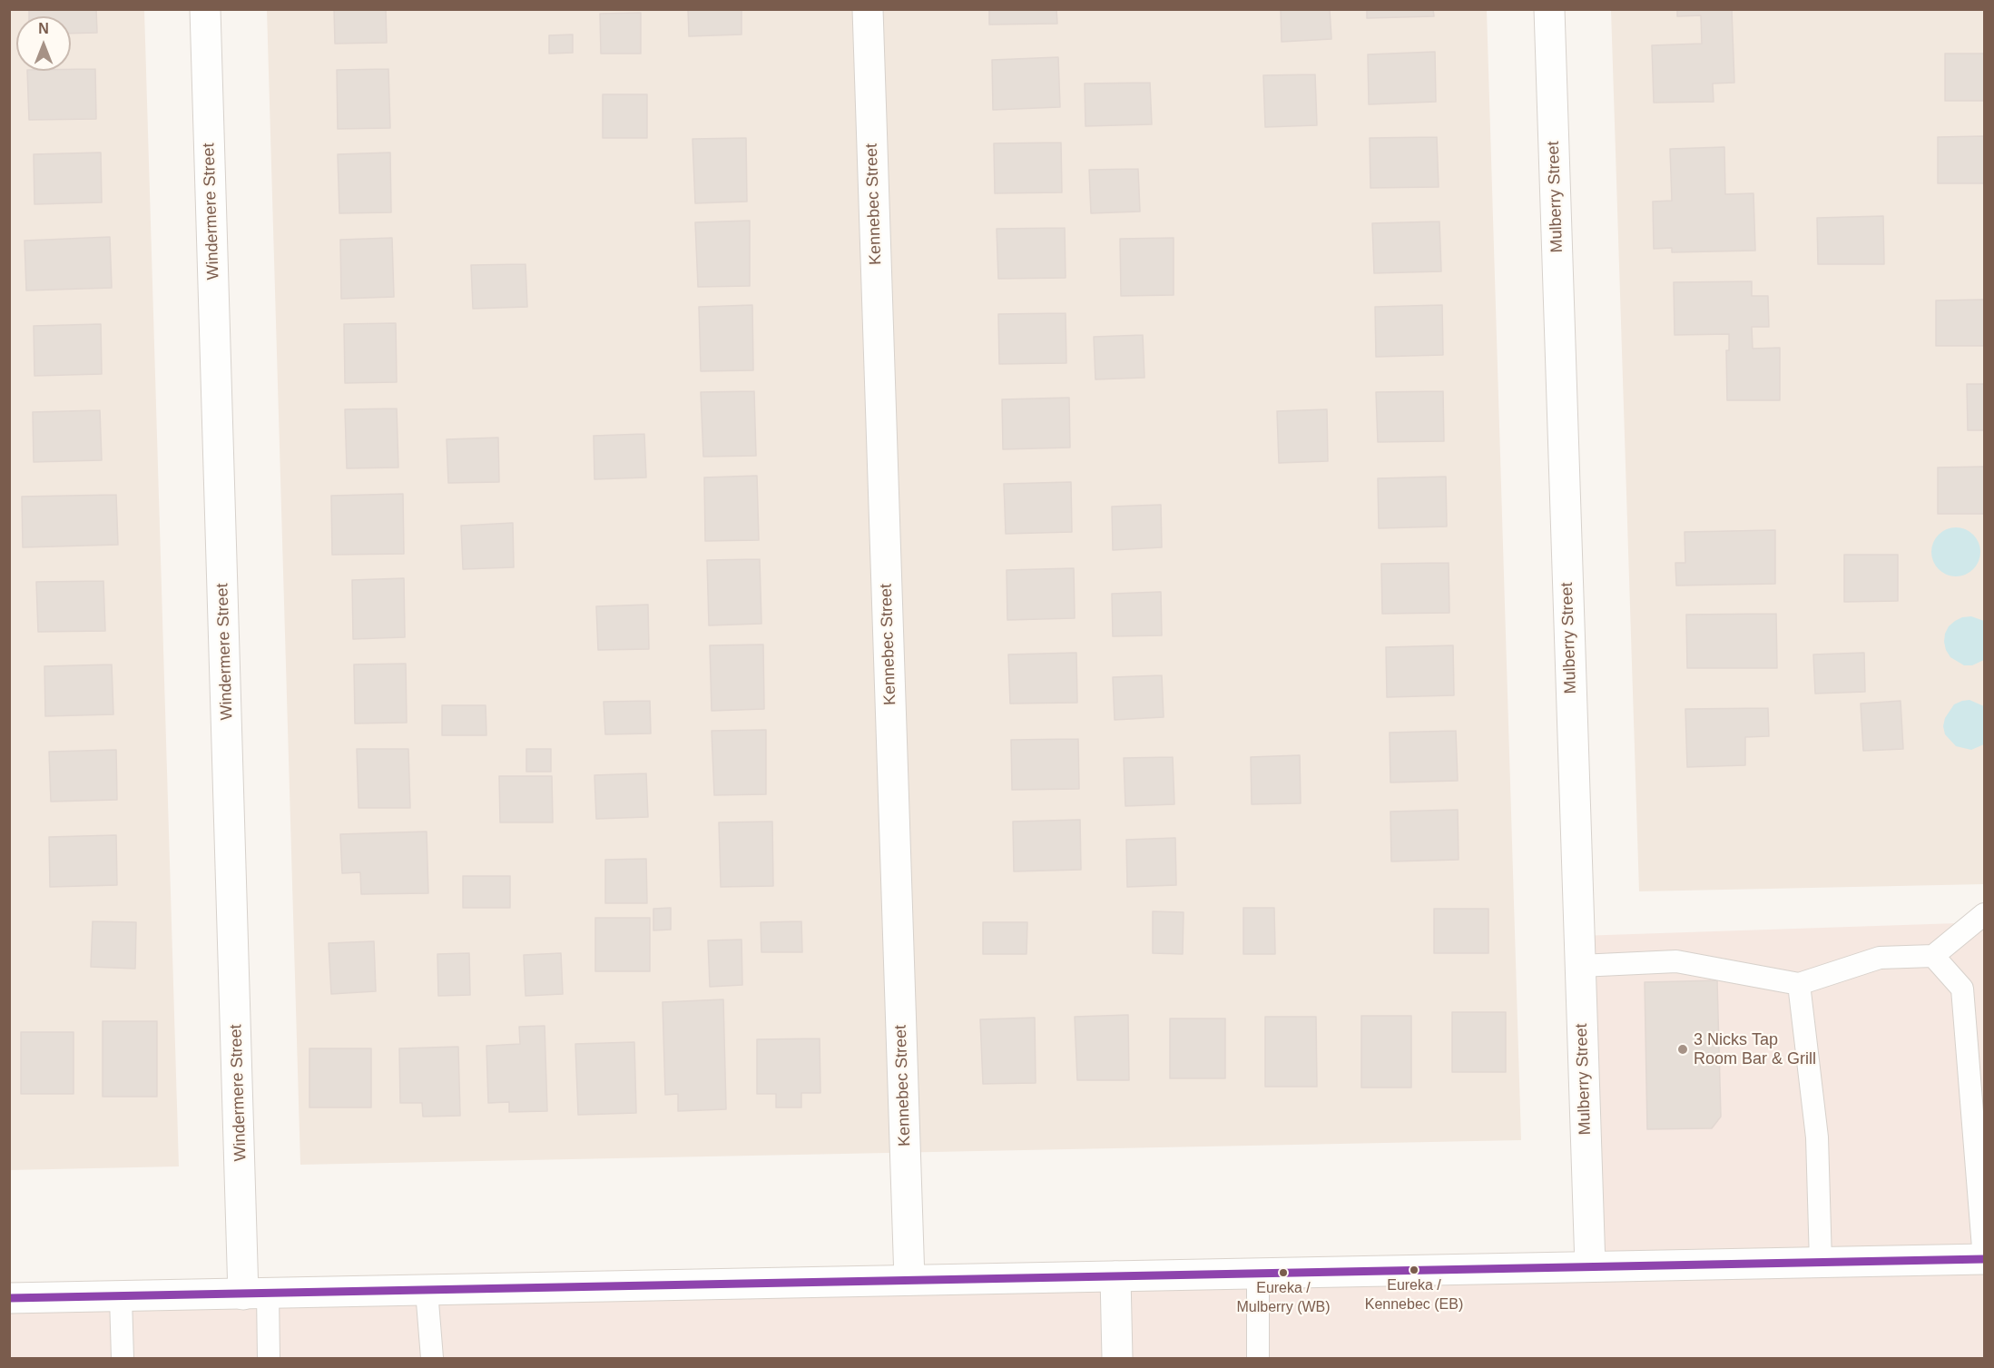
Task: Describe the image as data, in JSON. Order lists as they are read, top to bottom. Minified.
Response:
{"streets":{"street":["Mulberry Street","Kennebec Street","Windermere Street"]},"places":["3 Nicks Tap Room Bar & Grill","Eureka / Kennebec (EB)","Eureka / Mulberry (WB)"],"north":"top"}
